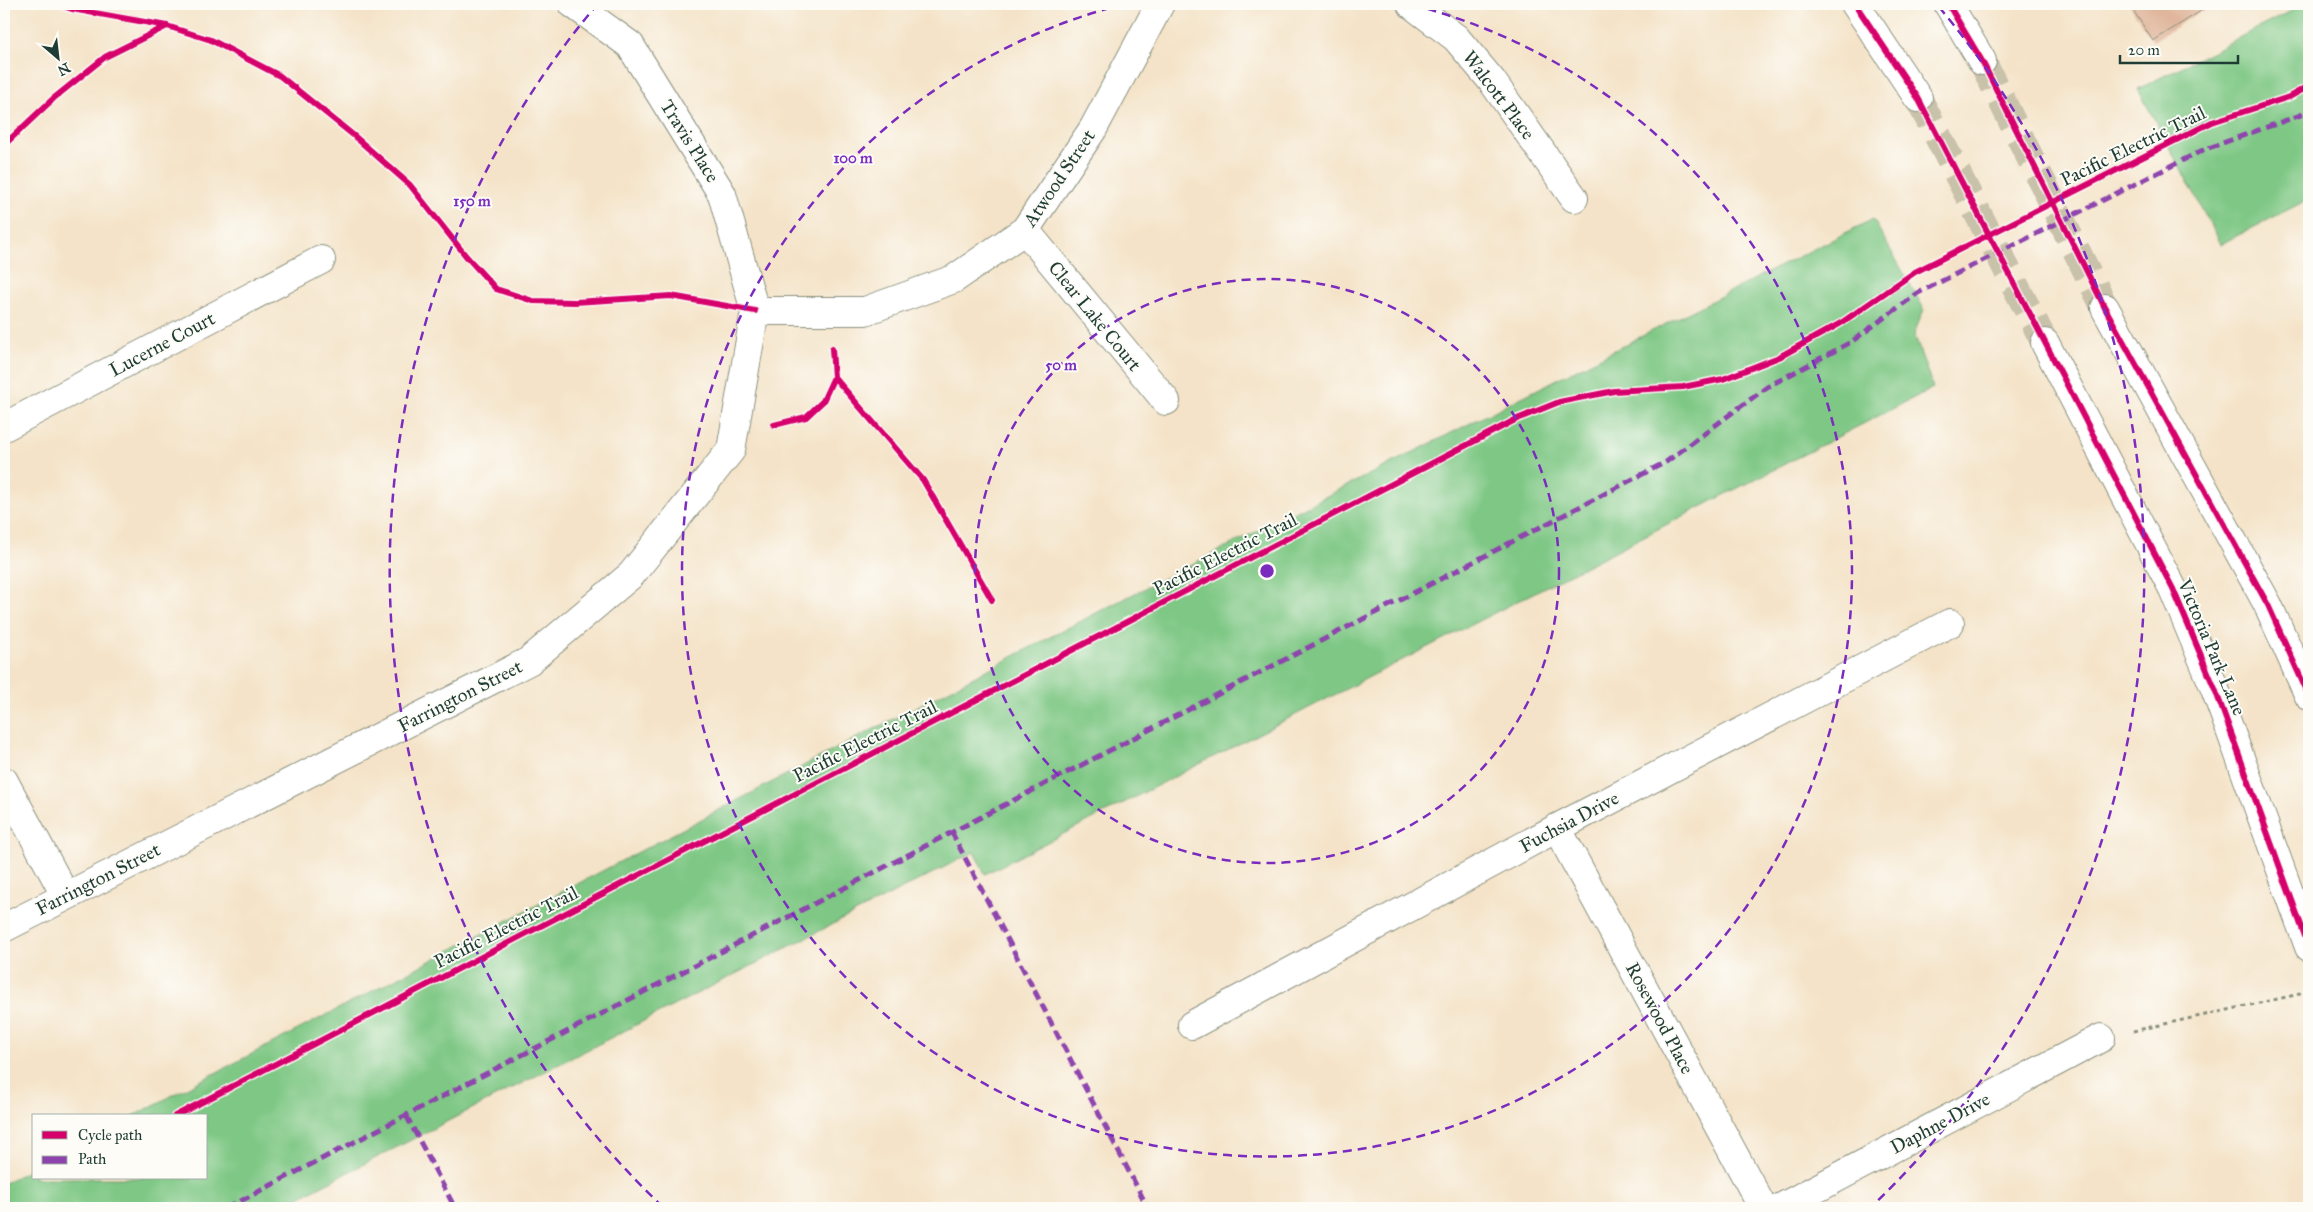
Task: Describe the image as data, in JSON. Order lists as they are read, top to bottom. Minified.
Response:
{"streets":{"street":["Walcott Place","Travis Place","Atwood Street","Clear Lake Court","Lucerne Court","Victoria Park Lane","Farrington Street","Fuchsia Drive","Rosewood Place","Daphne Drive"],"cycle path":["Pacific Electric Trail"]},"crossings":[["Travis Place","Atwood Street"],["Travis Place","Farrington Street"],["Atwood Street","Clear Lake Court"],["Atwood Street","Farrington Street"],["Fuchsia Drive","Rosewood Place"]],"legend":["Cycle path","Path"],"scale_bar":"20 m","north":"bottom right","rings":["100 m","150 m","50 m"]}
